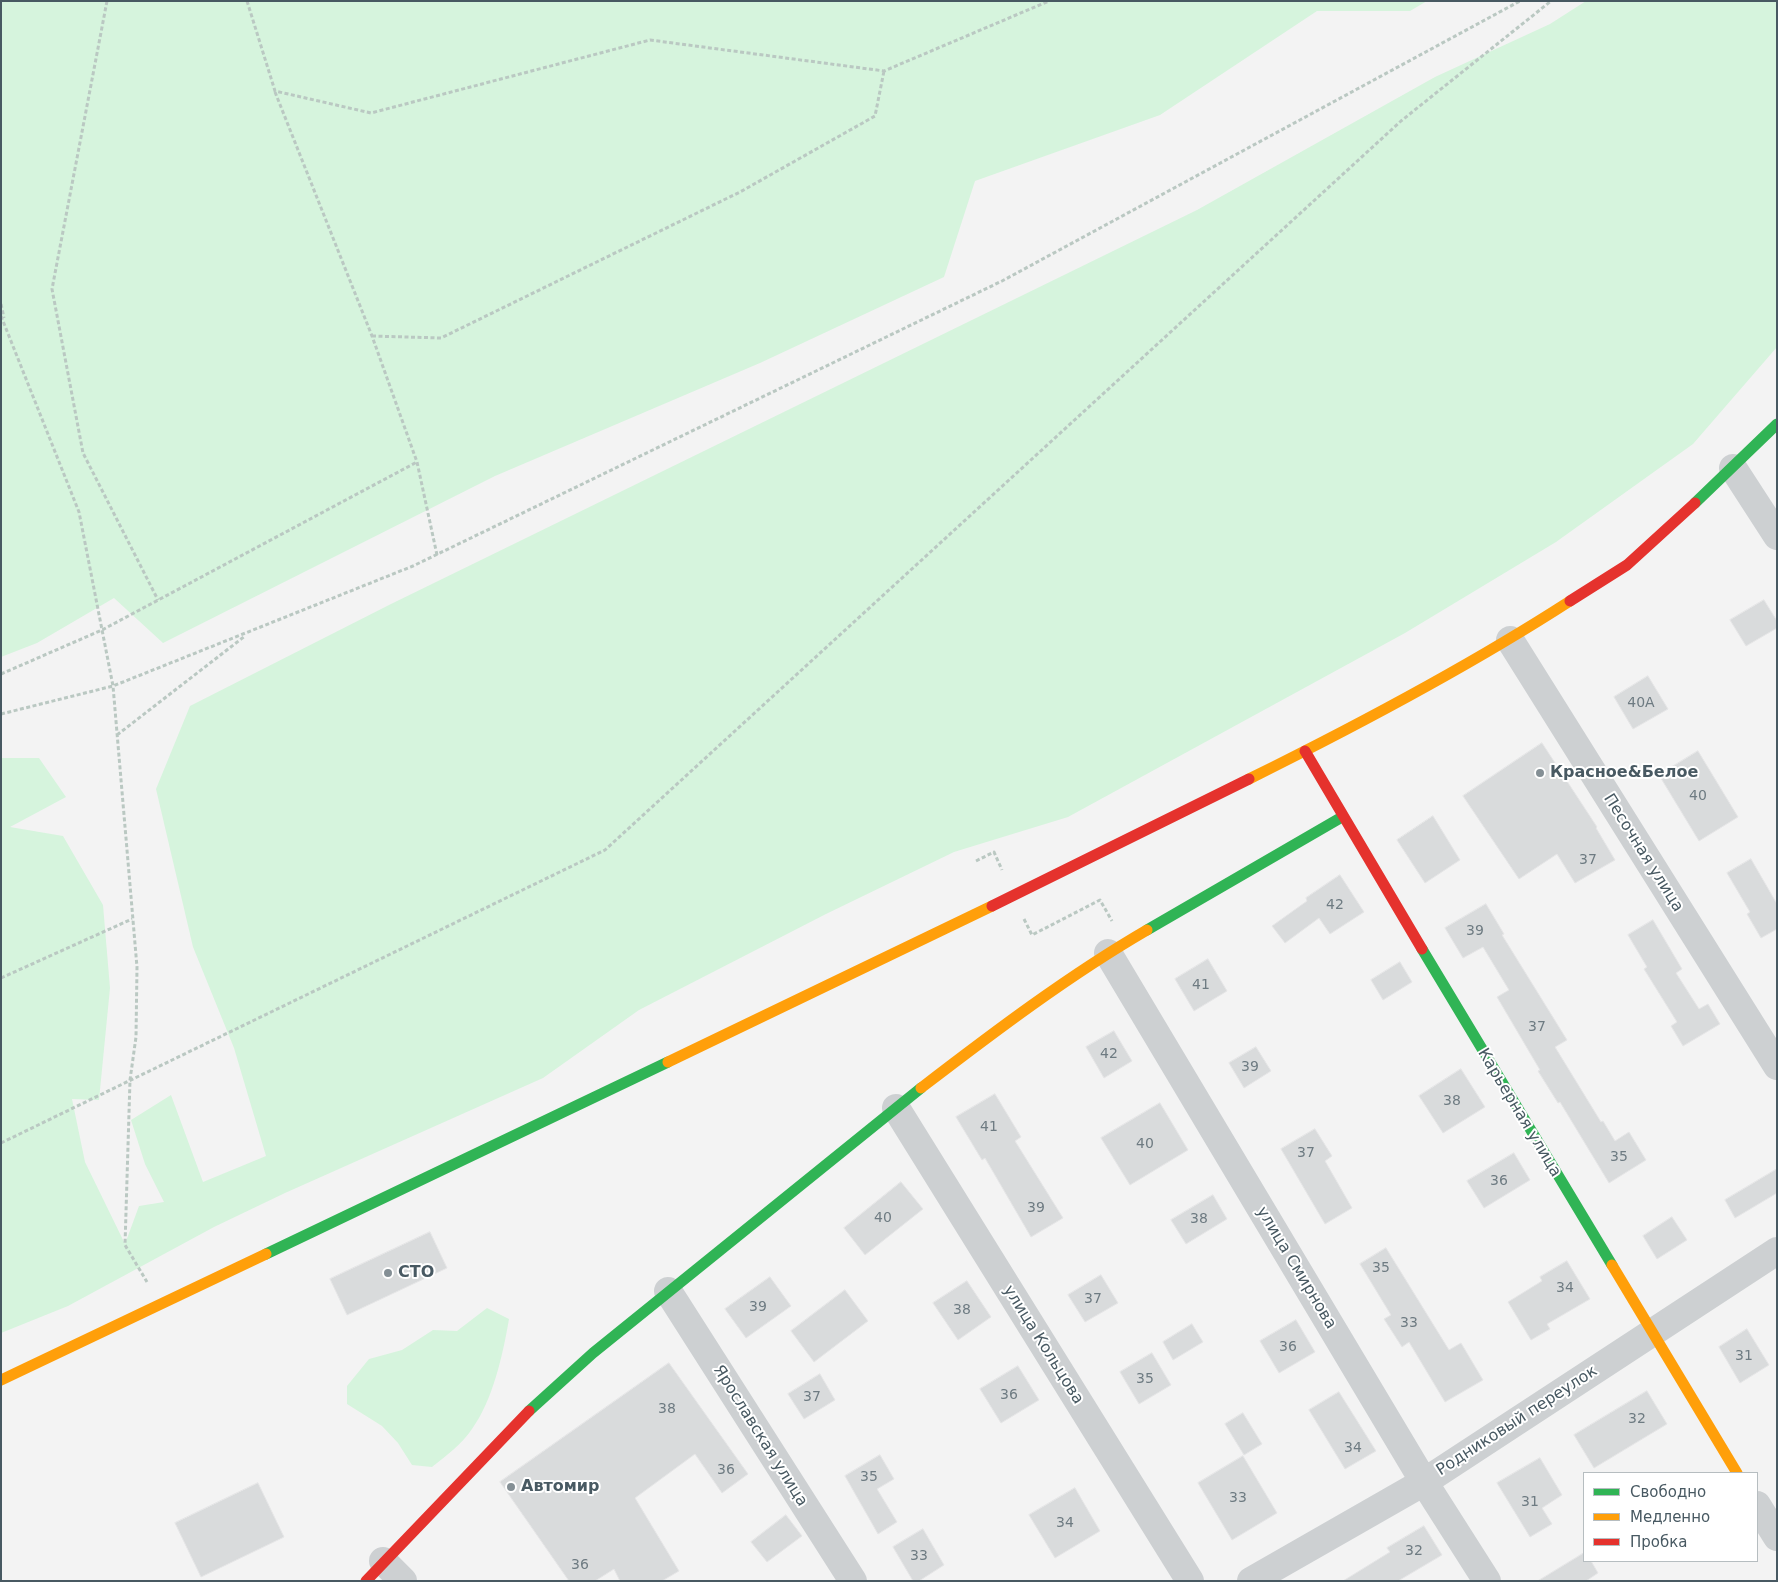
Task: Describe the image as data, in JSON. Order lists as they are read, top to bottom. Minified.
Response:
{"streets":{"street":["Песочная улица","Карьерная улица","улица Смирнова","улица Кольцова","Родниковый переулок","Ярославская улица"]},"crossings":[["Карьерная улица","Родниковый переулок"],["улица Смирнова","Родниковый переулок"]],"places":["Красное&Белое","СТО","Автомир"],"house_numbers":["40А","40","37","42","39","41","37","42","39","38","41","40","37","35","36","39","40","38","35","34","37","39","38","33","36","31","35","36","37","38","32","34","36","35","33","31","34","32","33","36"],"legend":["Свободно","Медленно","Пробка"]}
